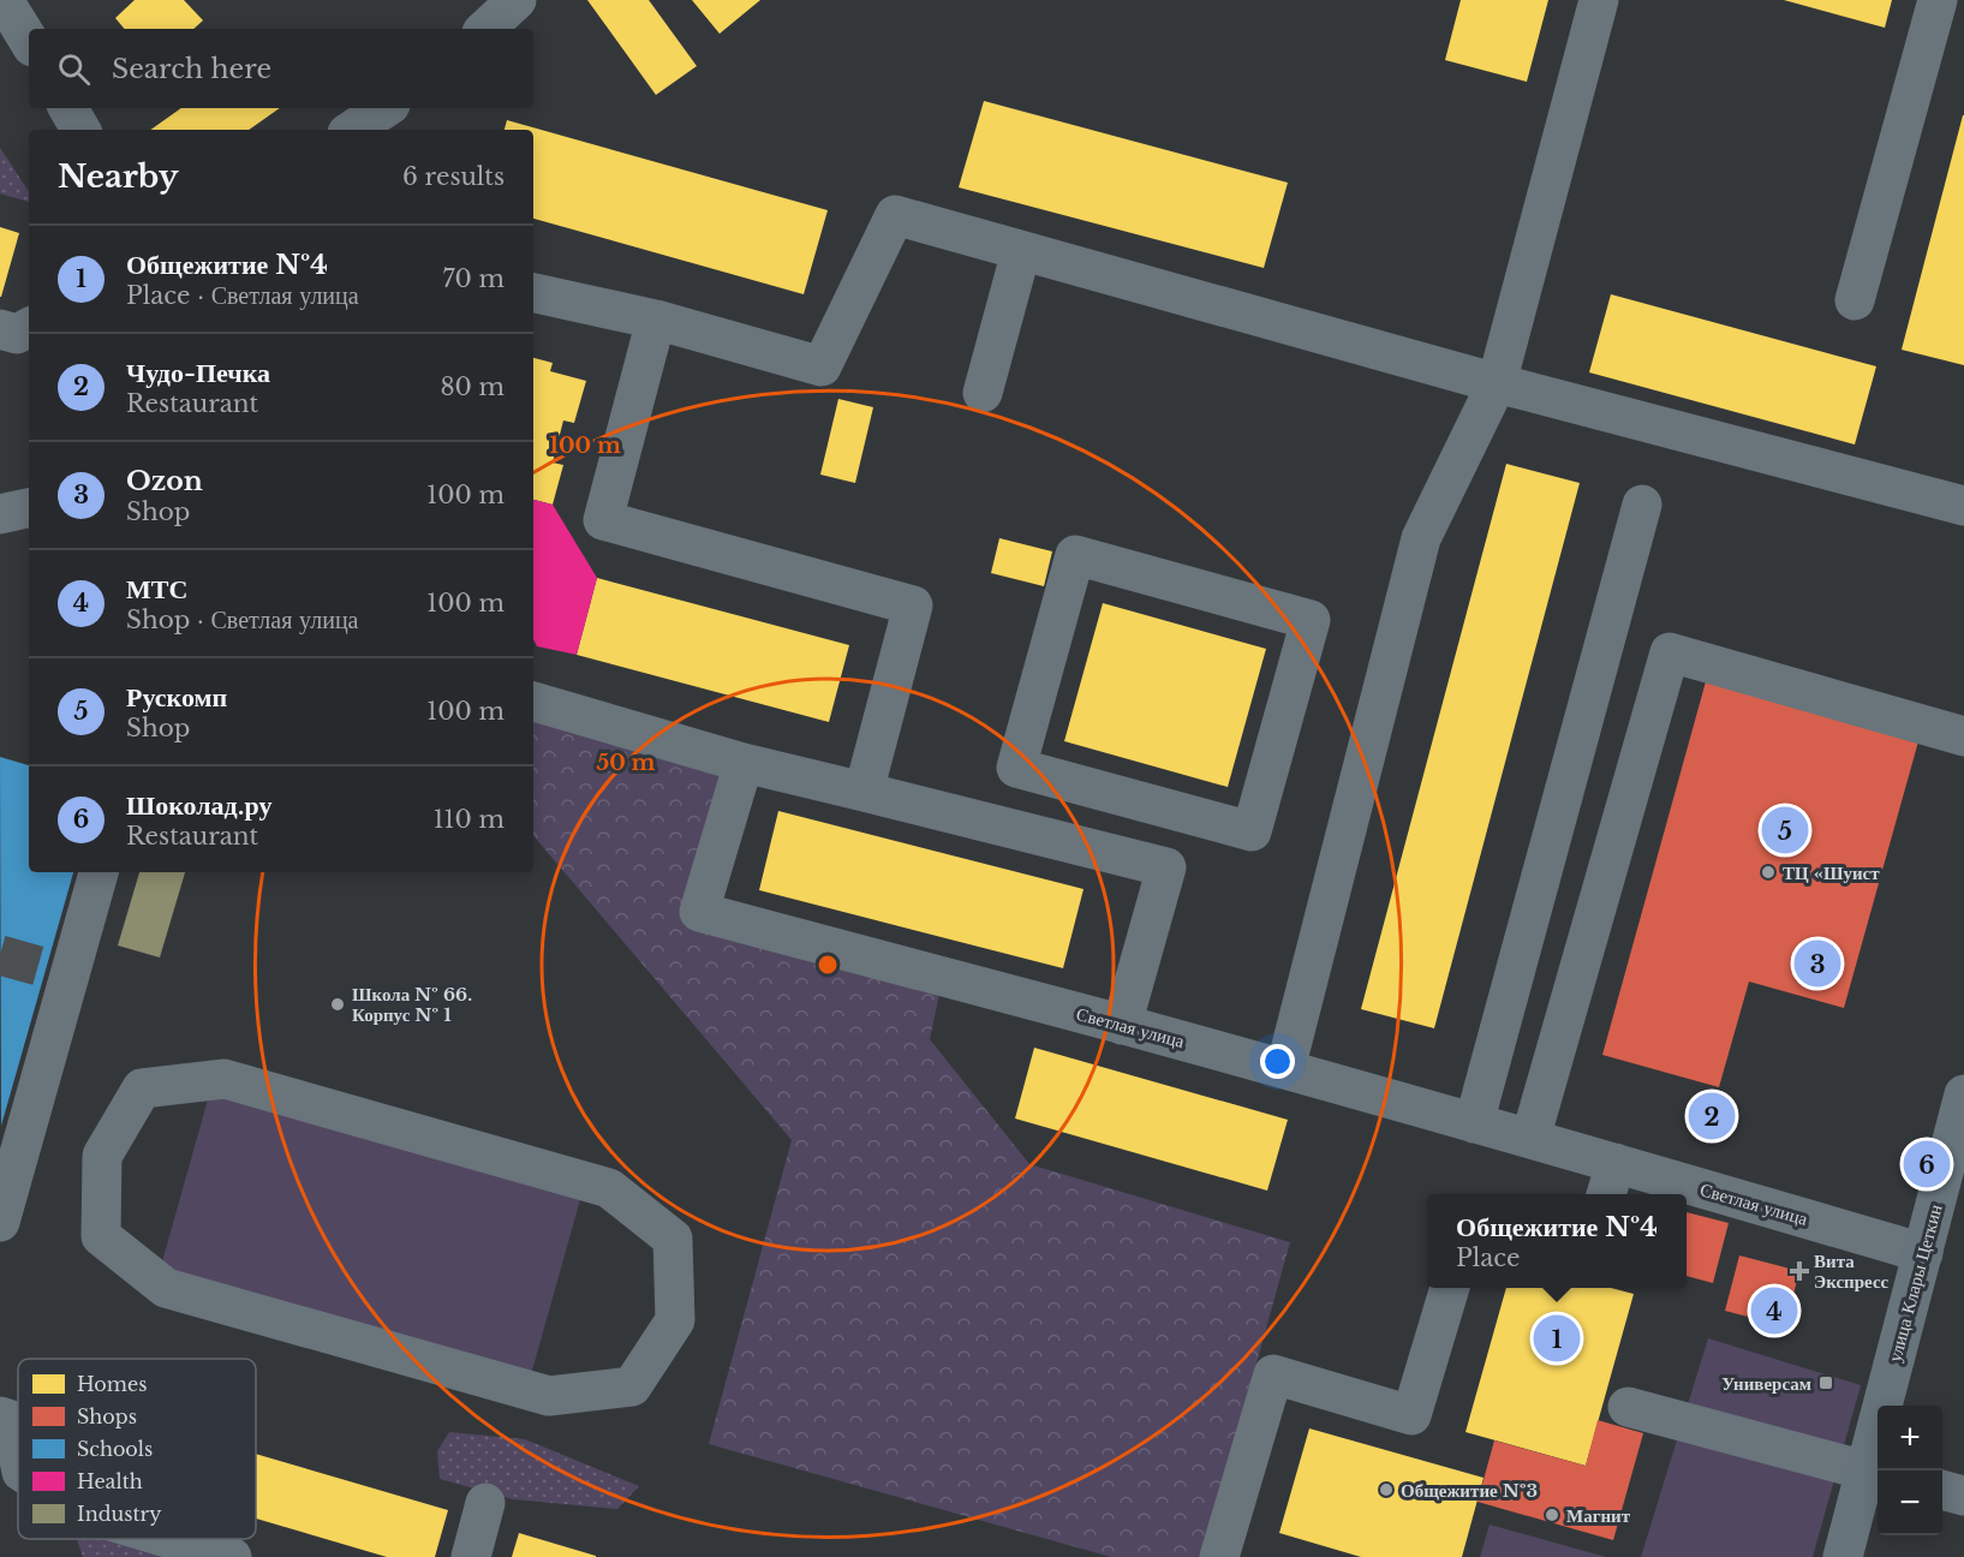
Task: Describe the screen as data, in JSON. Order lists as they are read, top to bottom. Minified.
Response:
{"streets":{"main road":["улица Клары Цеткин"],"street":["Светлая улица"]},"crossings":[["Светлая улица","улица Клары Цеткин"]],"places":{"other":["ТЦ «Шуист","Школа № 66. Корпус № 1","Общежитие №3","Магнит"],"health":["Вита Экспресс"],"transit":["Универсам"]},"legend":["Homes","Shops","Schools","Health","Industry"],"page":{"search":"Search here","heading":["Nearby","6 results"],"list":[{"mark":"1","name":"Общежитие №4","note":"Place · Светлая улица","value":"70 m"},{"mark":"2","name":"Чудо-Печка","note":"Restaurant","value":"80 m"},{"mark":"3","name":"Ozon","note":"Shop","value":"100 m"},{"mark":"4","name":"МТС","note":"Shop · Светлая улица","value":"100 m"},{"mark":"5","name":"Рускомп","note":"Shop","value":"100 m"},{"mark":"6","name":"Шоколад.ру","note":"Restaurant","value":"110 m"}],"pins":["5","3","2","6","4","1"],"popup":["Общежитие №4","Place"],"map_buttons":["+","−"]},"rings":["100 m","50 m"]}
